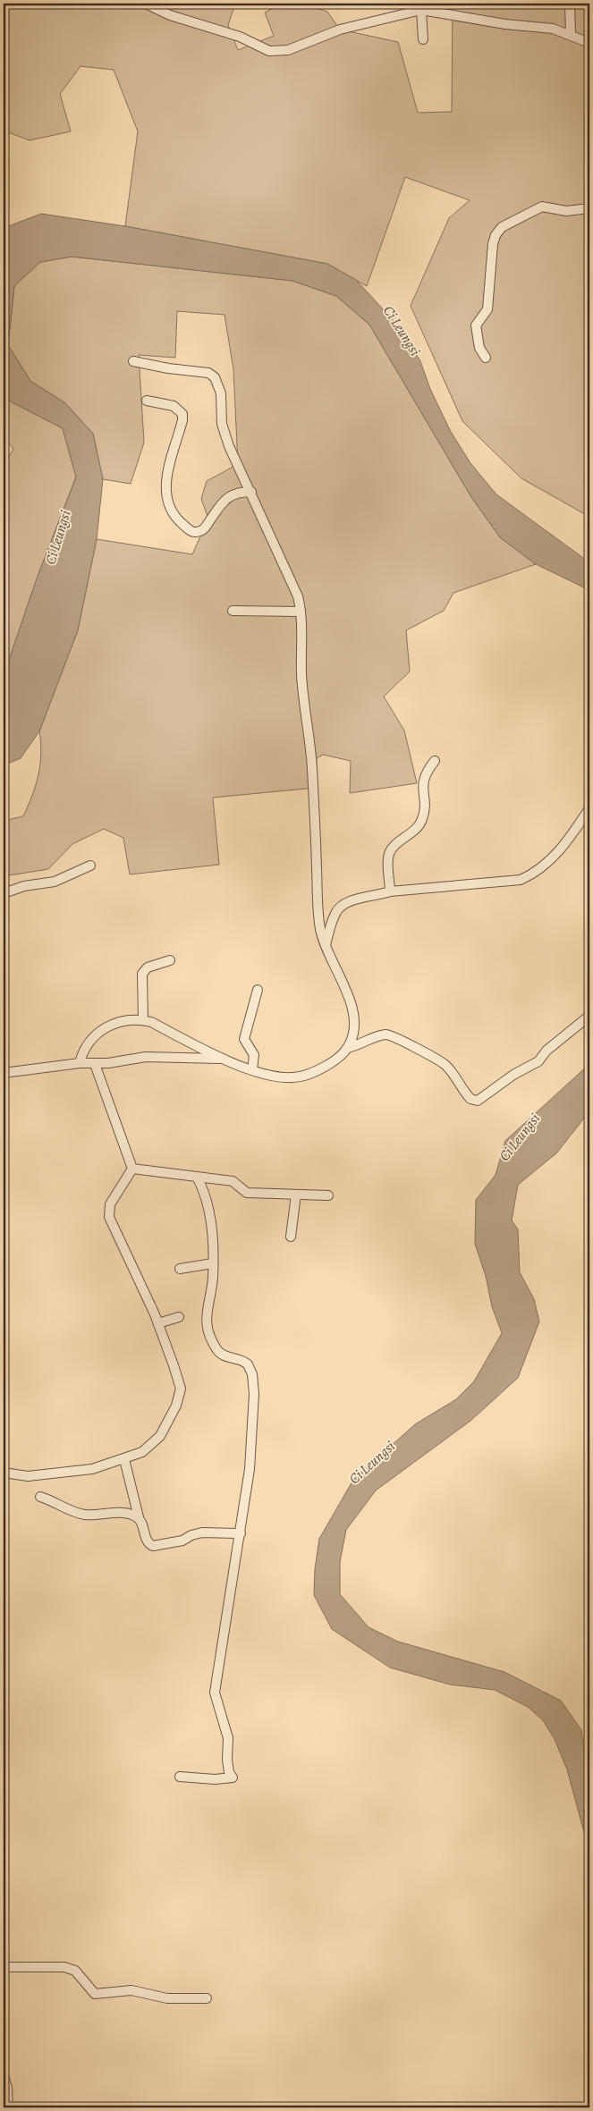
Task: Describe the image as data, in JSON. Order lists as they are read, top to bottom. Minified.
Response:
{"water":["Ci Leungsi"]}
